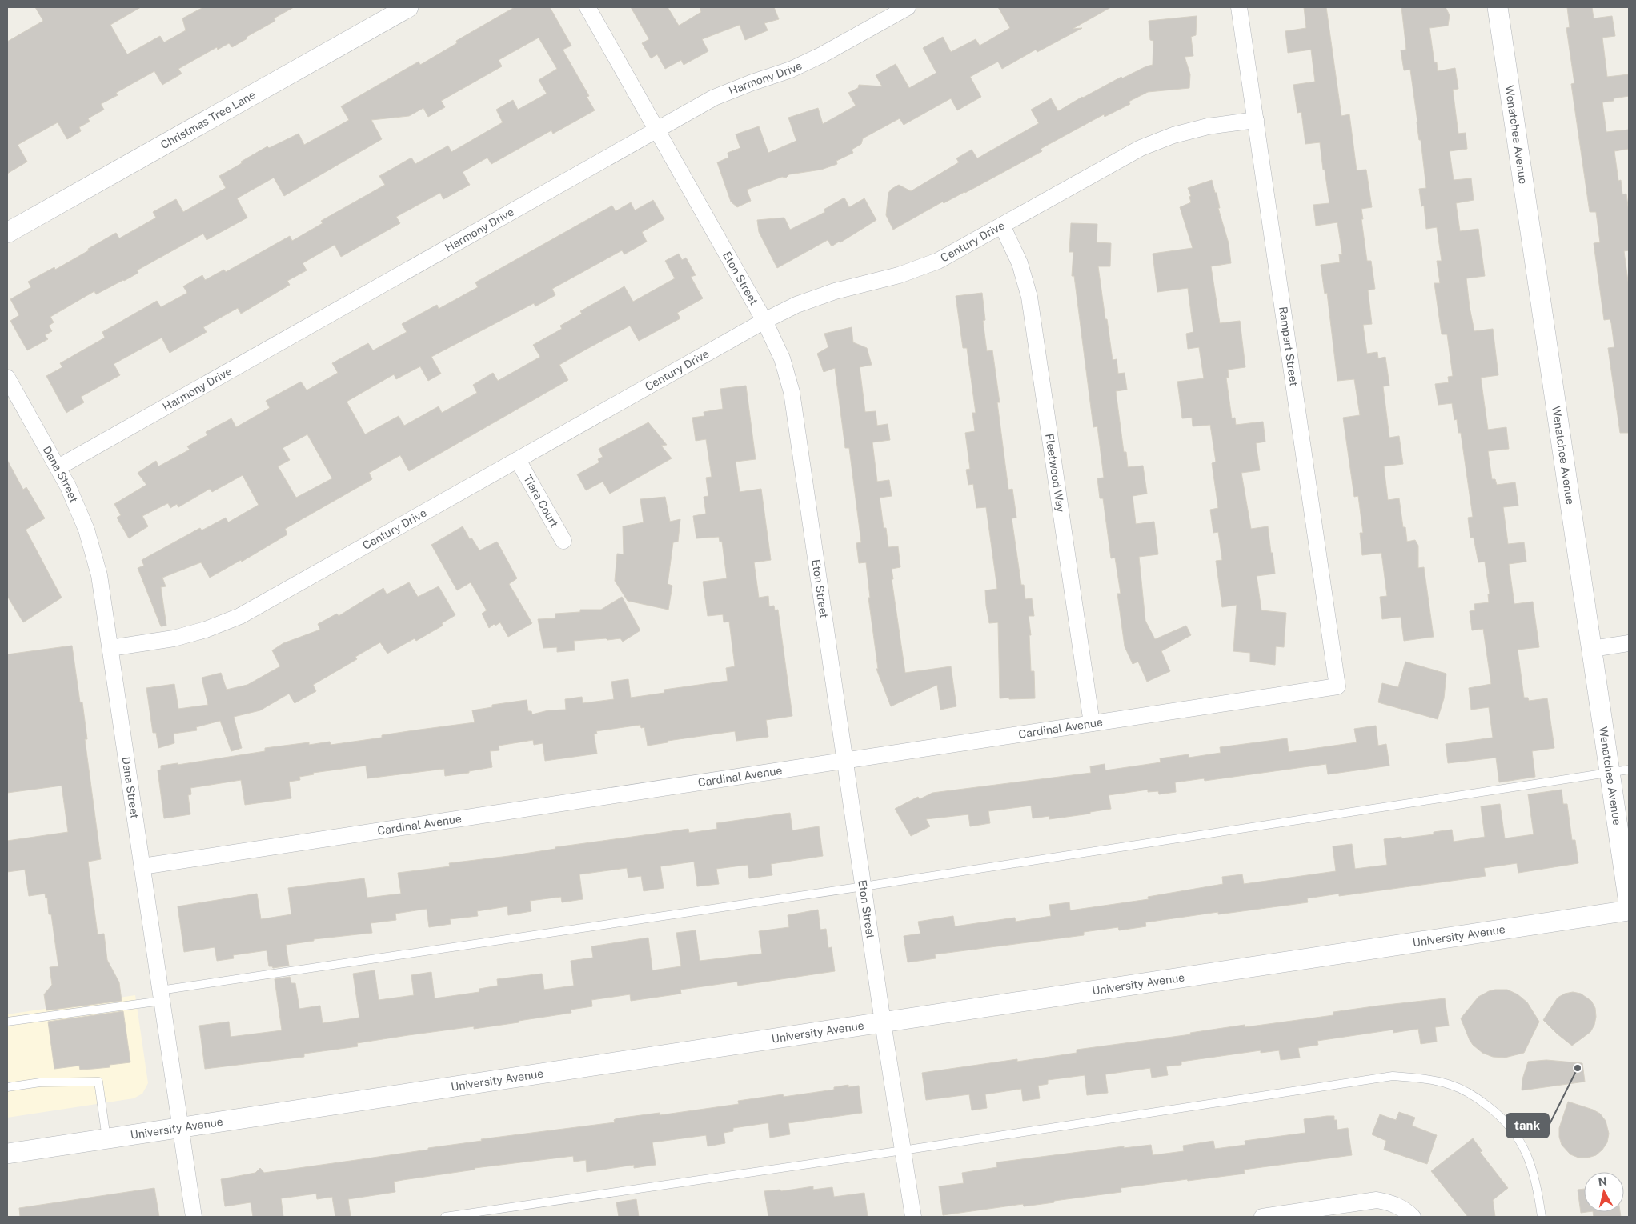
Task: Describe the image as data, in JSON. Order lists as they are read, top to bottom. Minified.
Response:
{"streets":{"street":["Harmony Drive","Christmas Tree Lane","Wenatchee Avenue","Century Drive","Eton Street","Rampart Street","Fleetwood Way","Dana Street","Tiara Court","Cardinal Avenue","University Avenue"]},"crossings":[["Harmony Drive","Eton Street"],["Harmony Drive","Dana Street"],["Century Drive","Eton Street"],["Century Drive","Rampart Street"],["Century Drive","Fleetwood Way"],["Century Drive","Dana Street"],["Century Drive","Tiara Court"],["Eton Street","Cardinal Avenue"],["Eton Street","University Avenue"],["Rampart Street","Cardinal Avenue"],["Fleetwood Way","Cardinal Avenue"],["Dana Street","Cardinal Avenue"],["Dana Street","University Avenue"]],"places":["tank"],"north":"top"}
